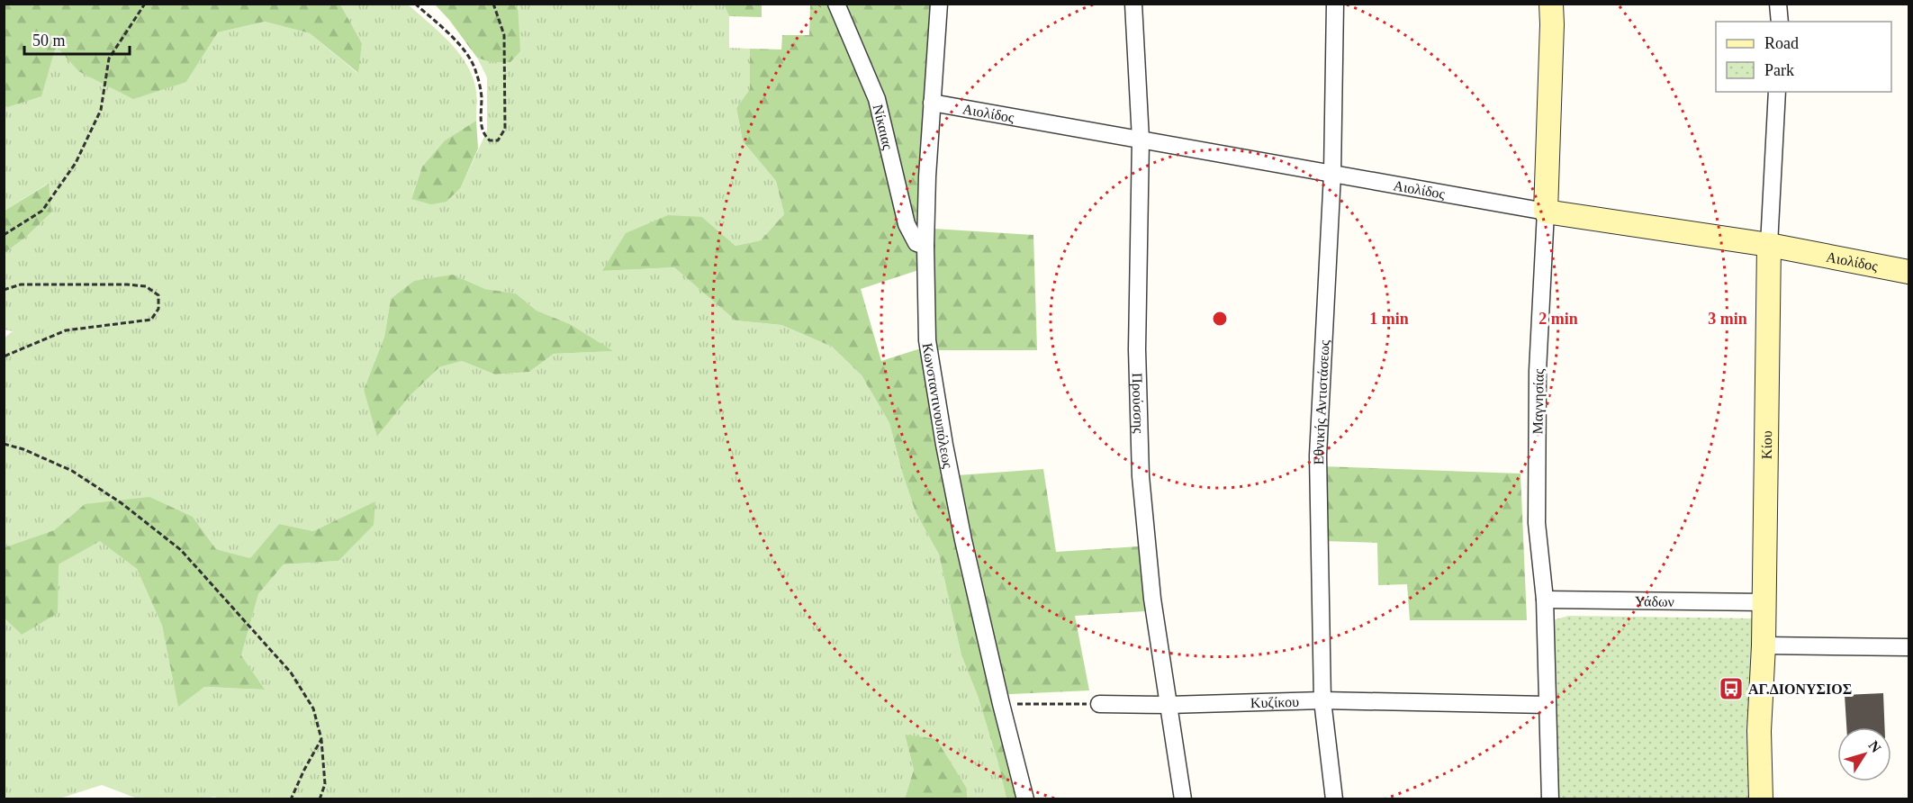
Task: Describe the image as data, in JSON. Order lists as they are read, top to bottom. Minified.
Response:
{"streets":{"street":["Αιολίδος","Νίκαιας","Εθνικής Αντιστάσεως","Μαγνησίας","Προύσσης","Κωνσταντινουπόλεως","Κίου","Υάδων","Κυζίκου"]},"crossings":[["Αιολίδος","Εθνικής Αντιστάσεως"],["Αιολίδος","Μαγνησίας"],["Αιολίδος","Προύσσης"],["Αιολίδος","Κωνσταντινουπόλεως"],["Αιολίδος","Κίου"],["Νίκαιας","Κωνσταντινουπόλεως"],["Εθνικής Αντιστάσεως","Κυζίκου"],["Μαγνησίας","Υάδων"],["Μαγνησίας","Κυζίκου"],["Προύσσης","Κυζίκου"],["Κίου","Υάδων"]],"places":{"bus stop":["ΑΓ.ΔΙΟΝΥΣΙΟΣ"]},"legend":["Road","Park"],"scale_bar":"50 m","north":"top right","rings":["1 min","2 min","3 min"]}
